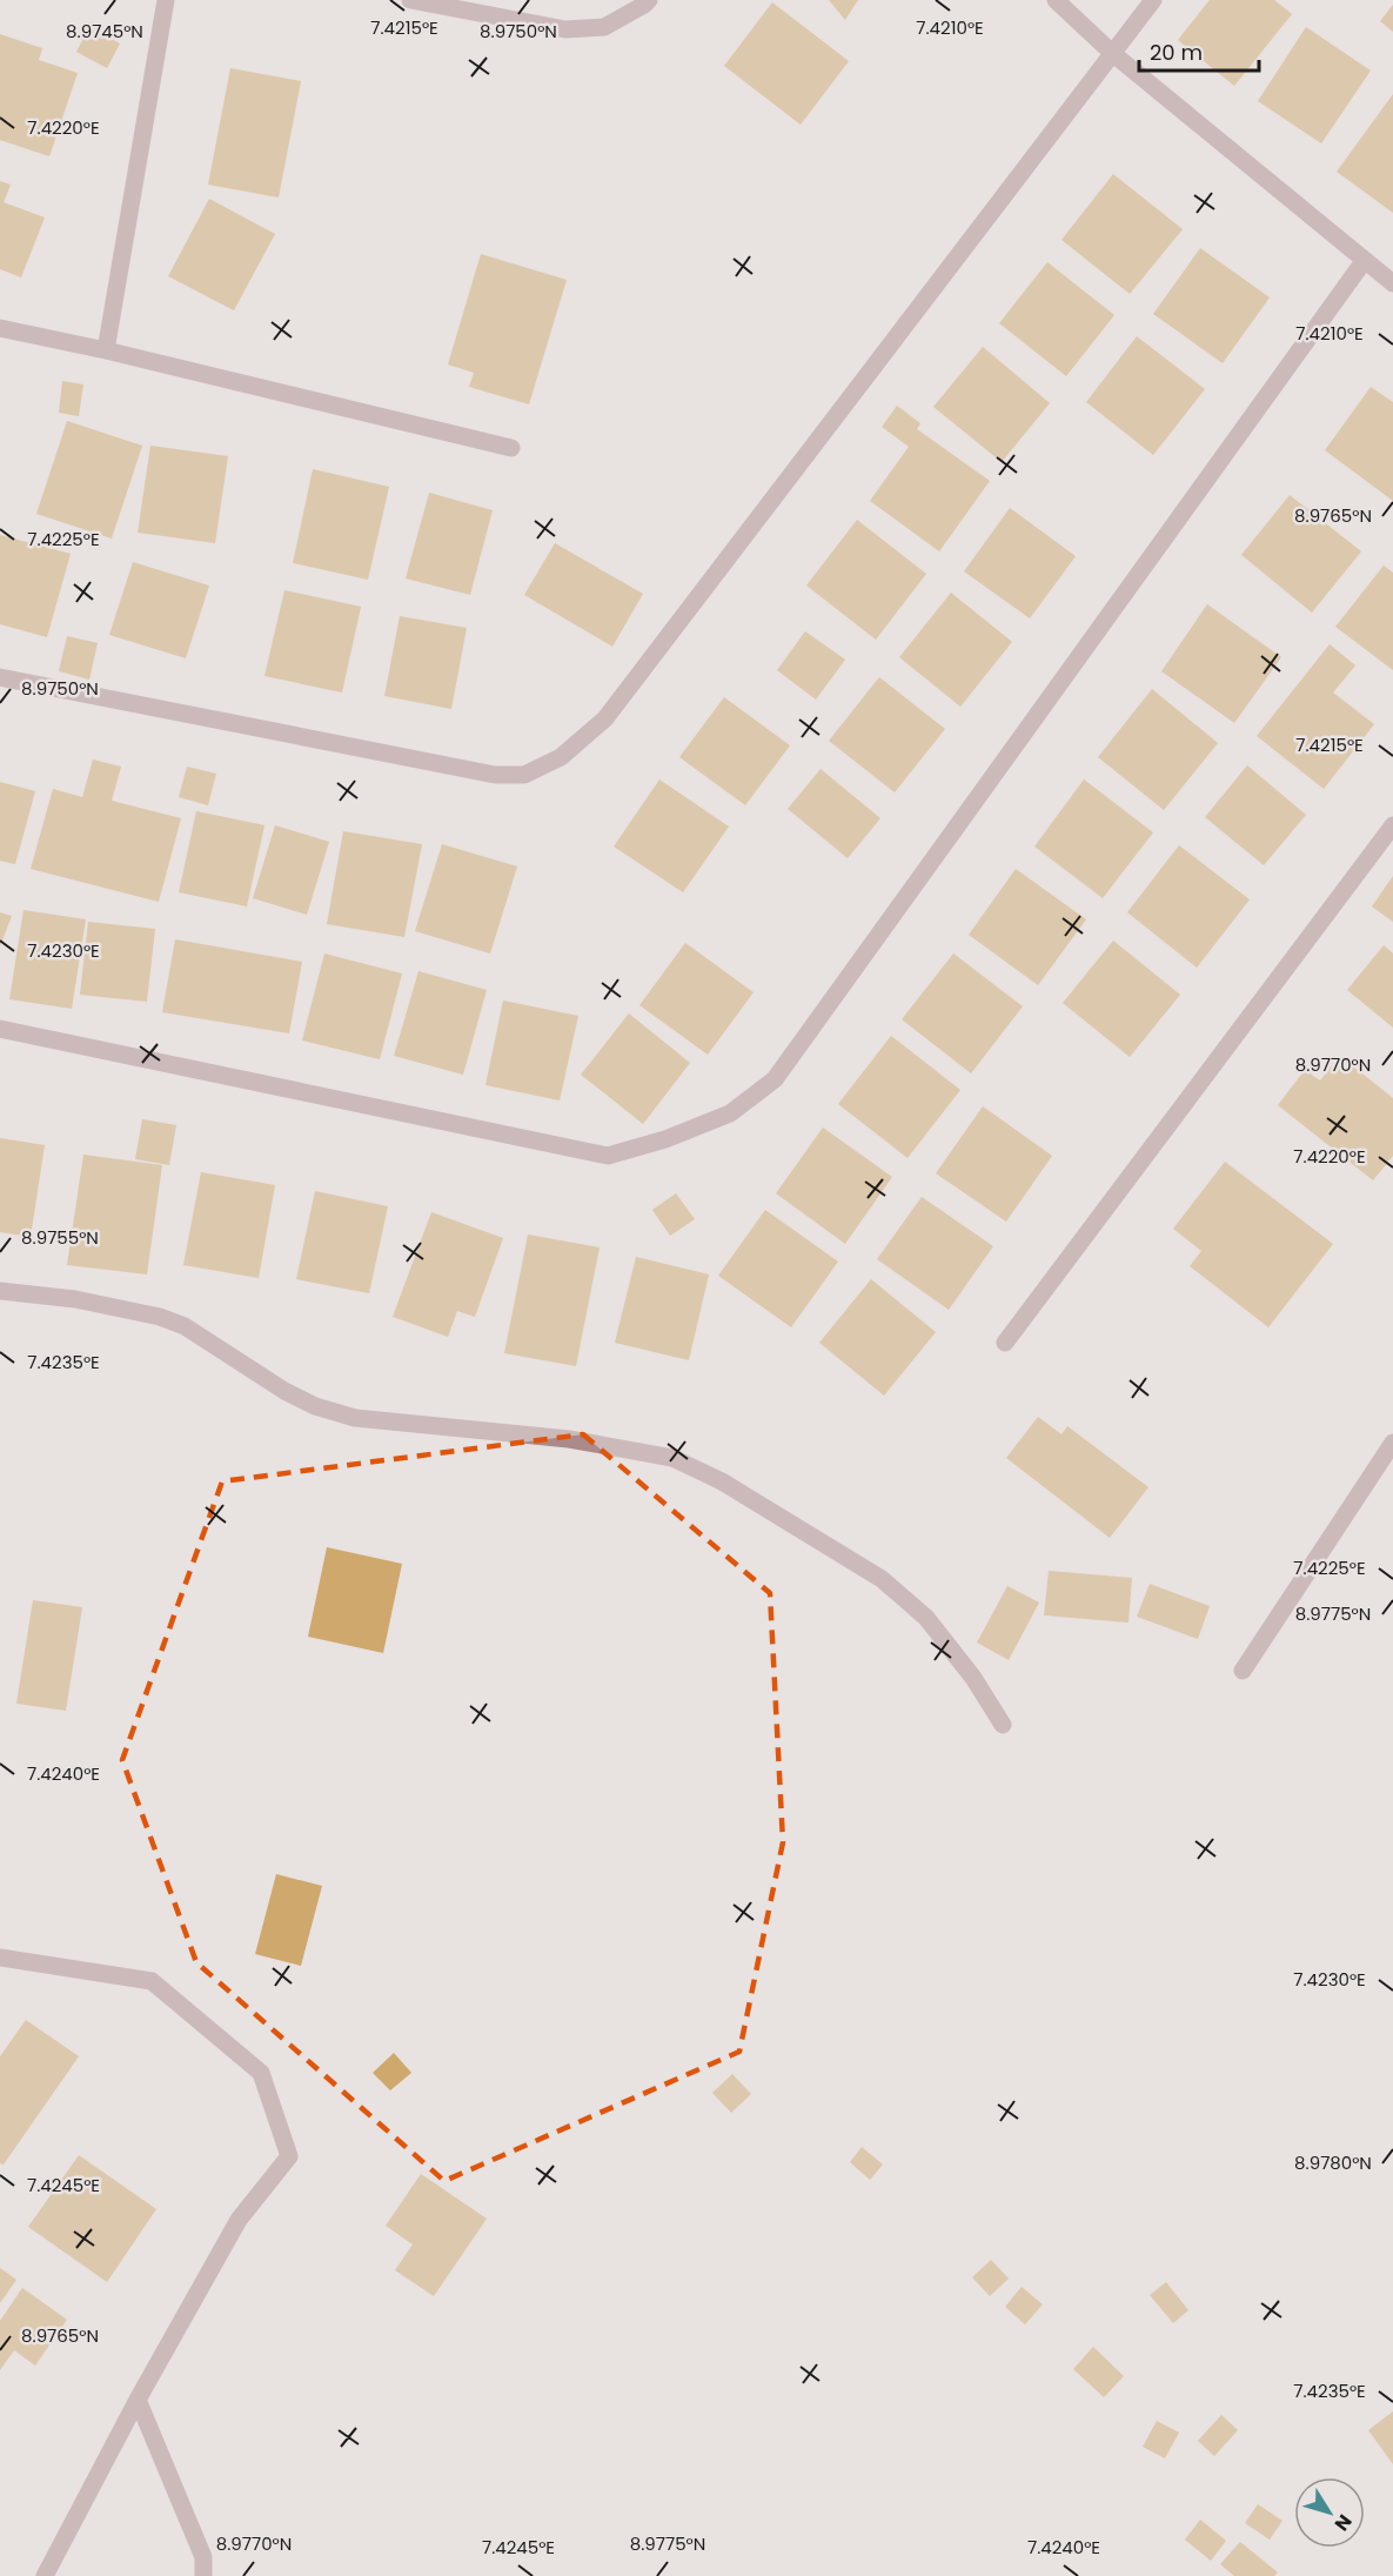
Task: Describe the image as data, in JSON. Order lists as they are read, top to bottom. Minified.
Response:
{"scale_bar":"20 m","north":"bottom right","coordinates":["7.4210°E","7.4215°E","8.9745°N","8.9750°N","7.4220°E","8.9765°N","7.4225°E","7.4230°E","8.9770°N","8.9755°N","7.4235°E","8.9775°N","7.4240°E","8.9780°N","7.4245°E"]}
